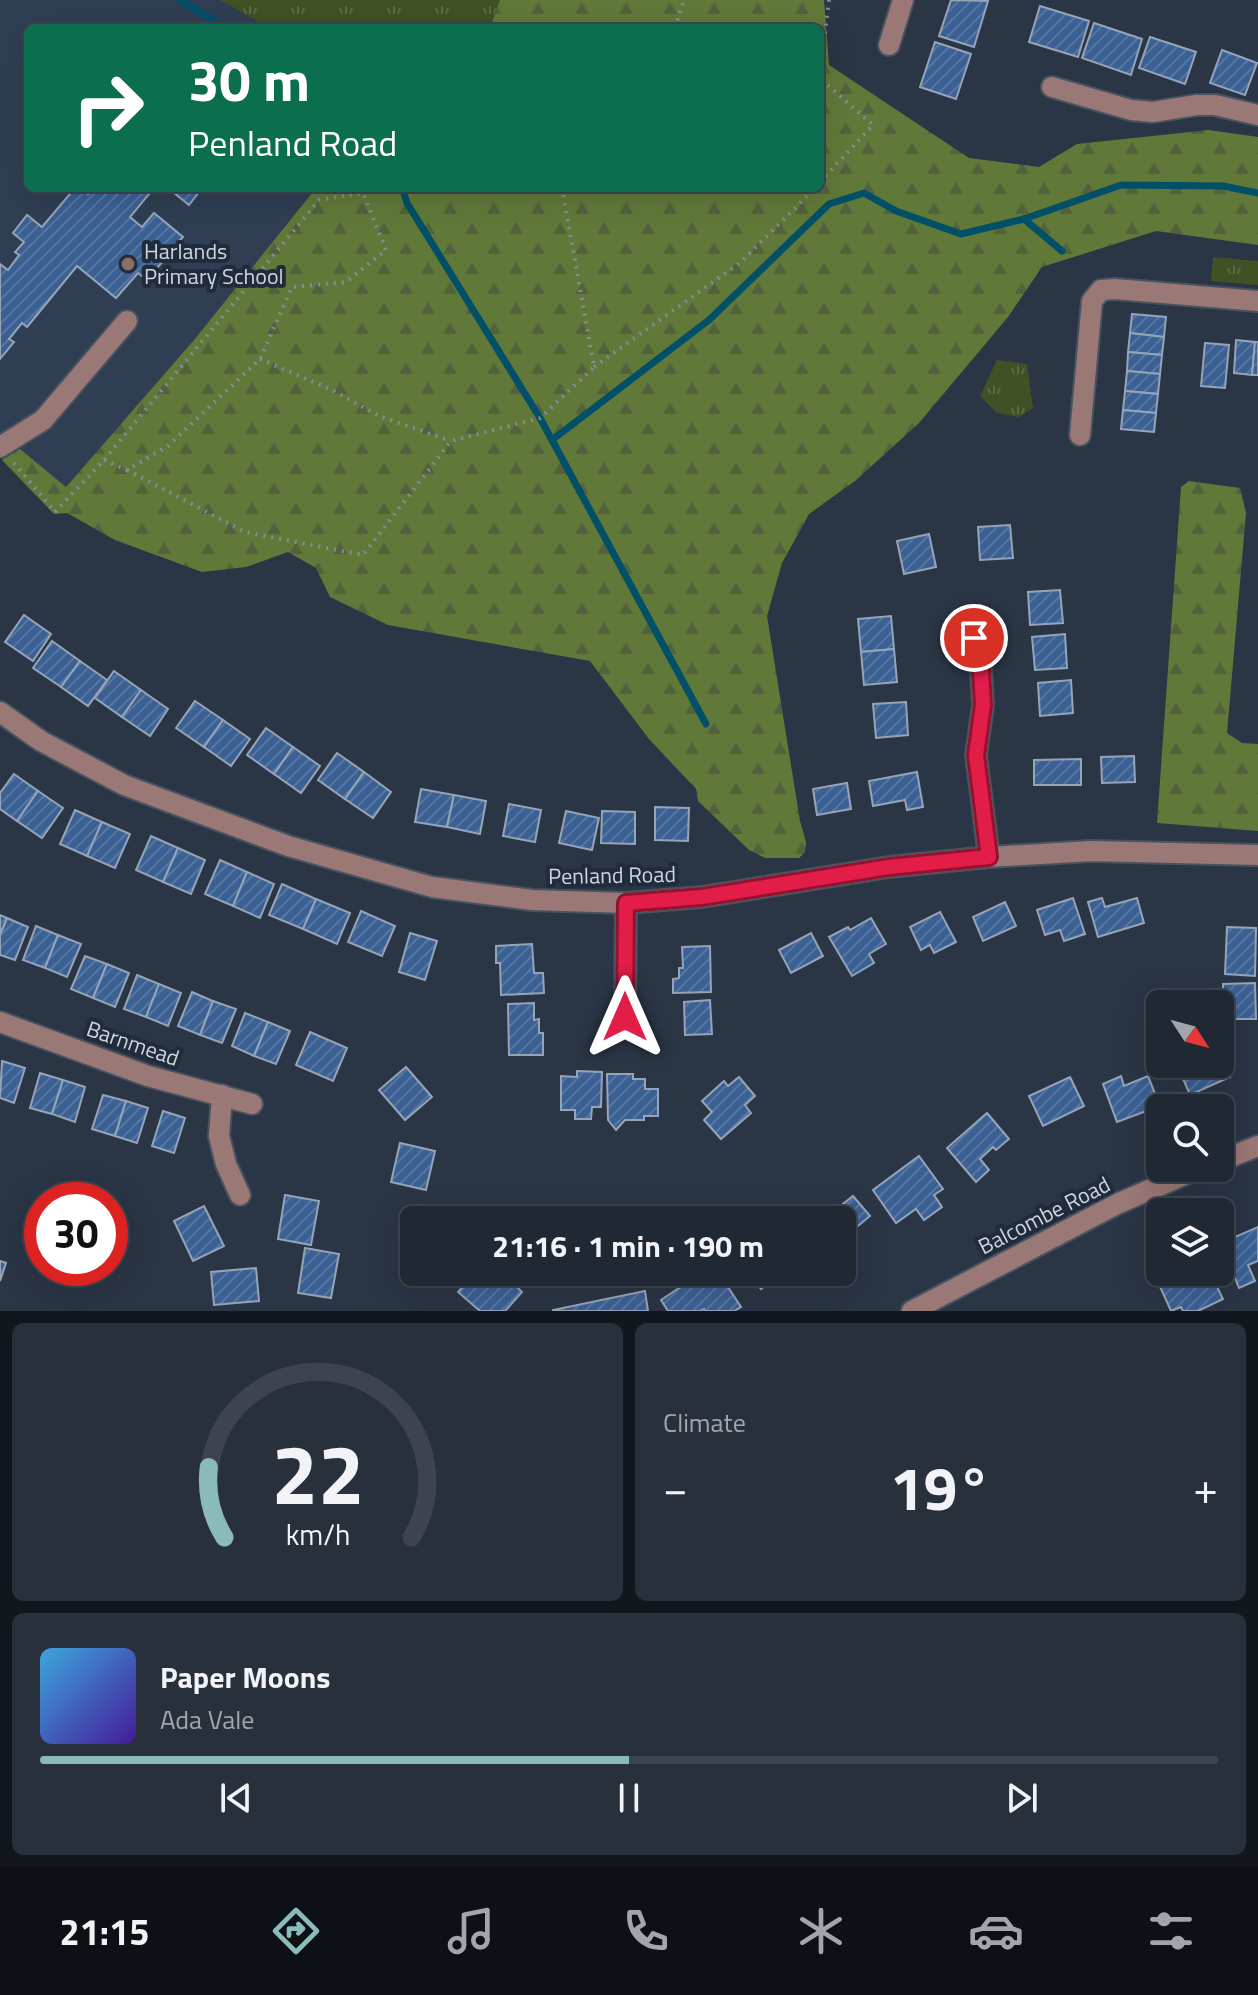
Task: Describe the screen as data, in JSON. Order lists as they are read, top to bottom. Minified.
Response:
{"streets":{"street":["Penland Road","Barnmead","Balcombe Road"]},"places":["Harlands Primary School"],"north":"bottom right","page":{"turn":["30 m","Penland Road"],"limit":"30","trip":"21:16 · 1 min · 190 m","tile":"Climate","heat":["−","19°","+"],"song":["Paper Moons","Ada Vale"],"tabs":"21:15","gauge":["22","km/h"]}}
